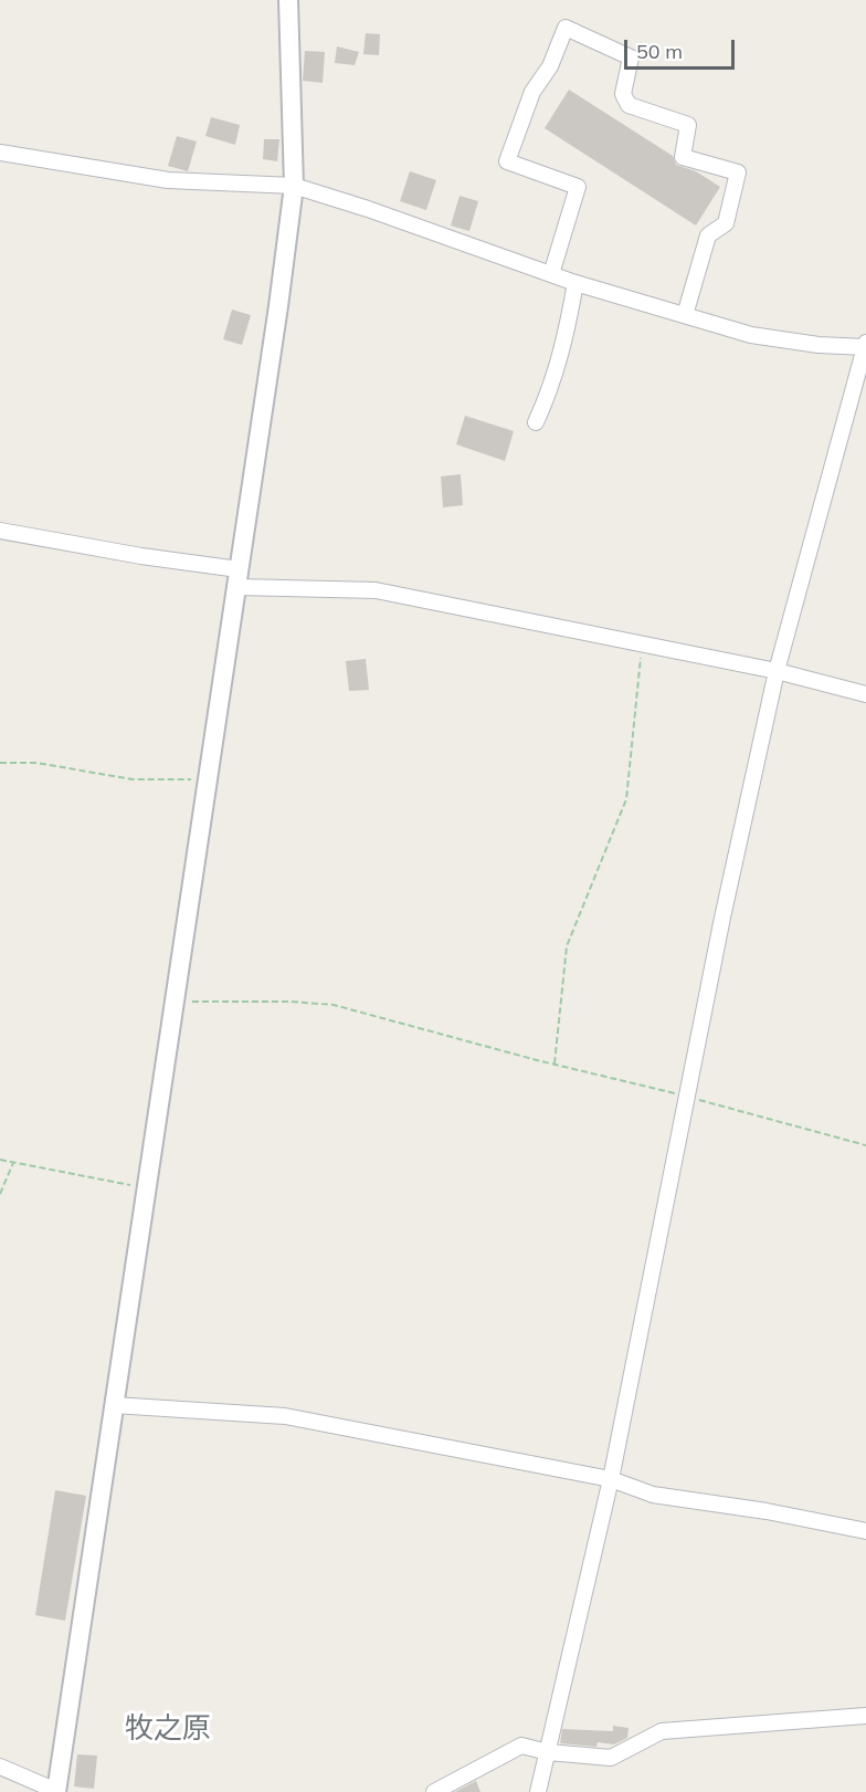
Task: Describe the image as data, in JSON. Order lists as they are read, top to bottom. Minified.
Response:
{"districts":["牧之原"],"scale_bar":"50 m"}
